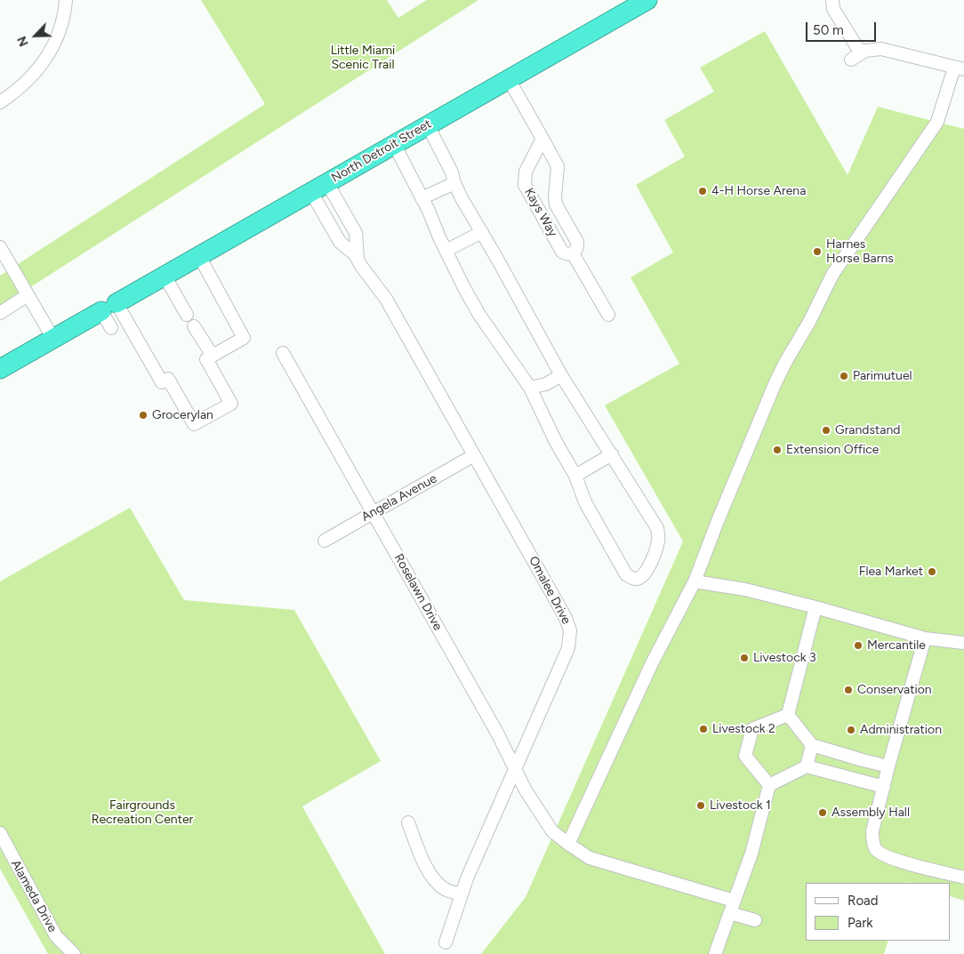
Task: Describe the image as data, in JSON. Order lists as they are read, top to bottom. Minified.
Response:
{"streets":{"highway":["North Detroit Street"],"street":["Kays Way","Angela Avenue","Omalee Drive","Roselawn Drive","Alameda Drive"]},"crossings":[["North Detroit Street","Kays Way"],["North Detroit Street","Omalee Drive"],["Angela Avenue","Omalee Drive"],["Angela Avenue","Roselawn Drive"],["Omalee Drive","Roselawn Drive"]],"parks":["Little Miami Scenic Trail","Fairgrounds Recreation Center"],"places":["4-H Horse Arena","Harnes Horse Barns","Parimutuel","Grocerylan","Grandstand","Extension Office","Flea Market","Mercantile","Livestock 3","Conservation","Livestock 2","Administration","Livestock 1","Assembly Hall"],"legend":["Road","Park"],"scale_bar":"50 m","north":"bottom left"}
